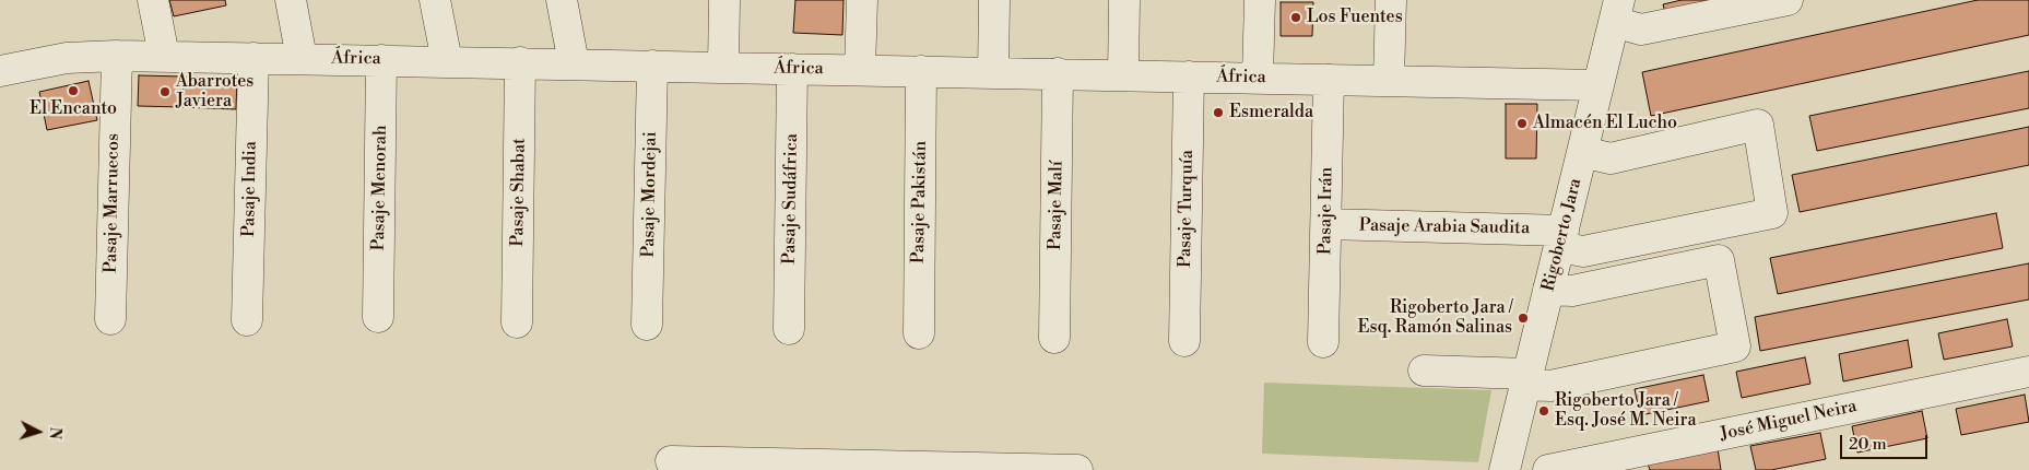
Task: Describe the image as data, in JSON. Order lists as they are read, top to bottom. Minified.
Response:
{"streets":{"street":["África","Pasaje Menorah","Pasaje India","Pasaje Shabat","Pasaje Mordejai","Pasaje Sudáfrica","Pasaje Pakistán","Pasaje Marruecos","Pasaje Malí","Pasaje Turquía","Pasaje Irán","Pasaje Arabia Saudita","Rigoberto Jara","José Miguel Neira"]},"crossings":[["África","Pasaje Menorah"],["África","Pasaje India"],["África","Pasaje Shabat"],["África","Pasaje Mordejai"],["África","Pasaje Sudáfrica"],["África","Pasaje Pakistán"],["África","Pasaje Marruecos"],["África","Pasaje Malí"],["África","Pasaje Turquía"],["África","Pasaje Irán"],["África","Rigoberto Jara"],["Pasaje Irán","Pasaje Arabia Saudita"],["Pasaje Arabia Saudita","Rigoberto Jara"]],"places":["Los Fuentes","El Encanto","Abarrotes Javiera","Esmeralda","Almacén El Lucho","Rigoberto Jara / Esq. Ramón Salinas","Rigoberto Jara / Esq. José M. Neira"],"scale_bar":"20 m","north":"right"}
